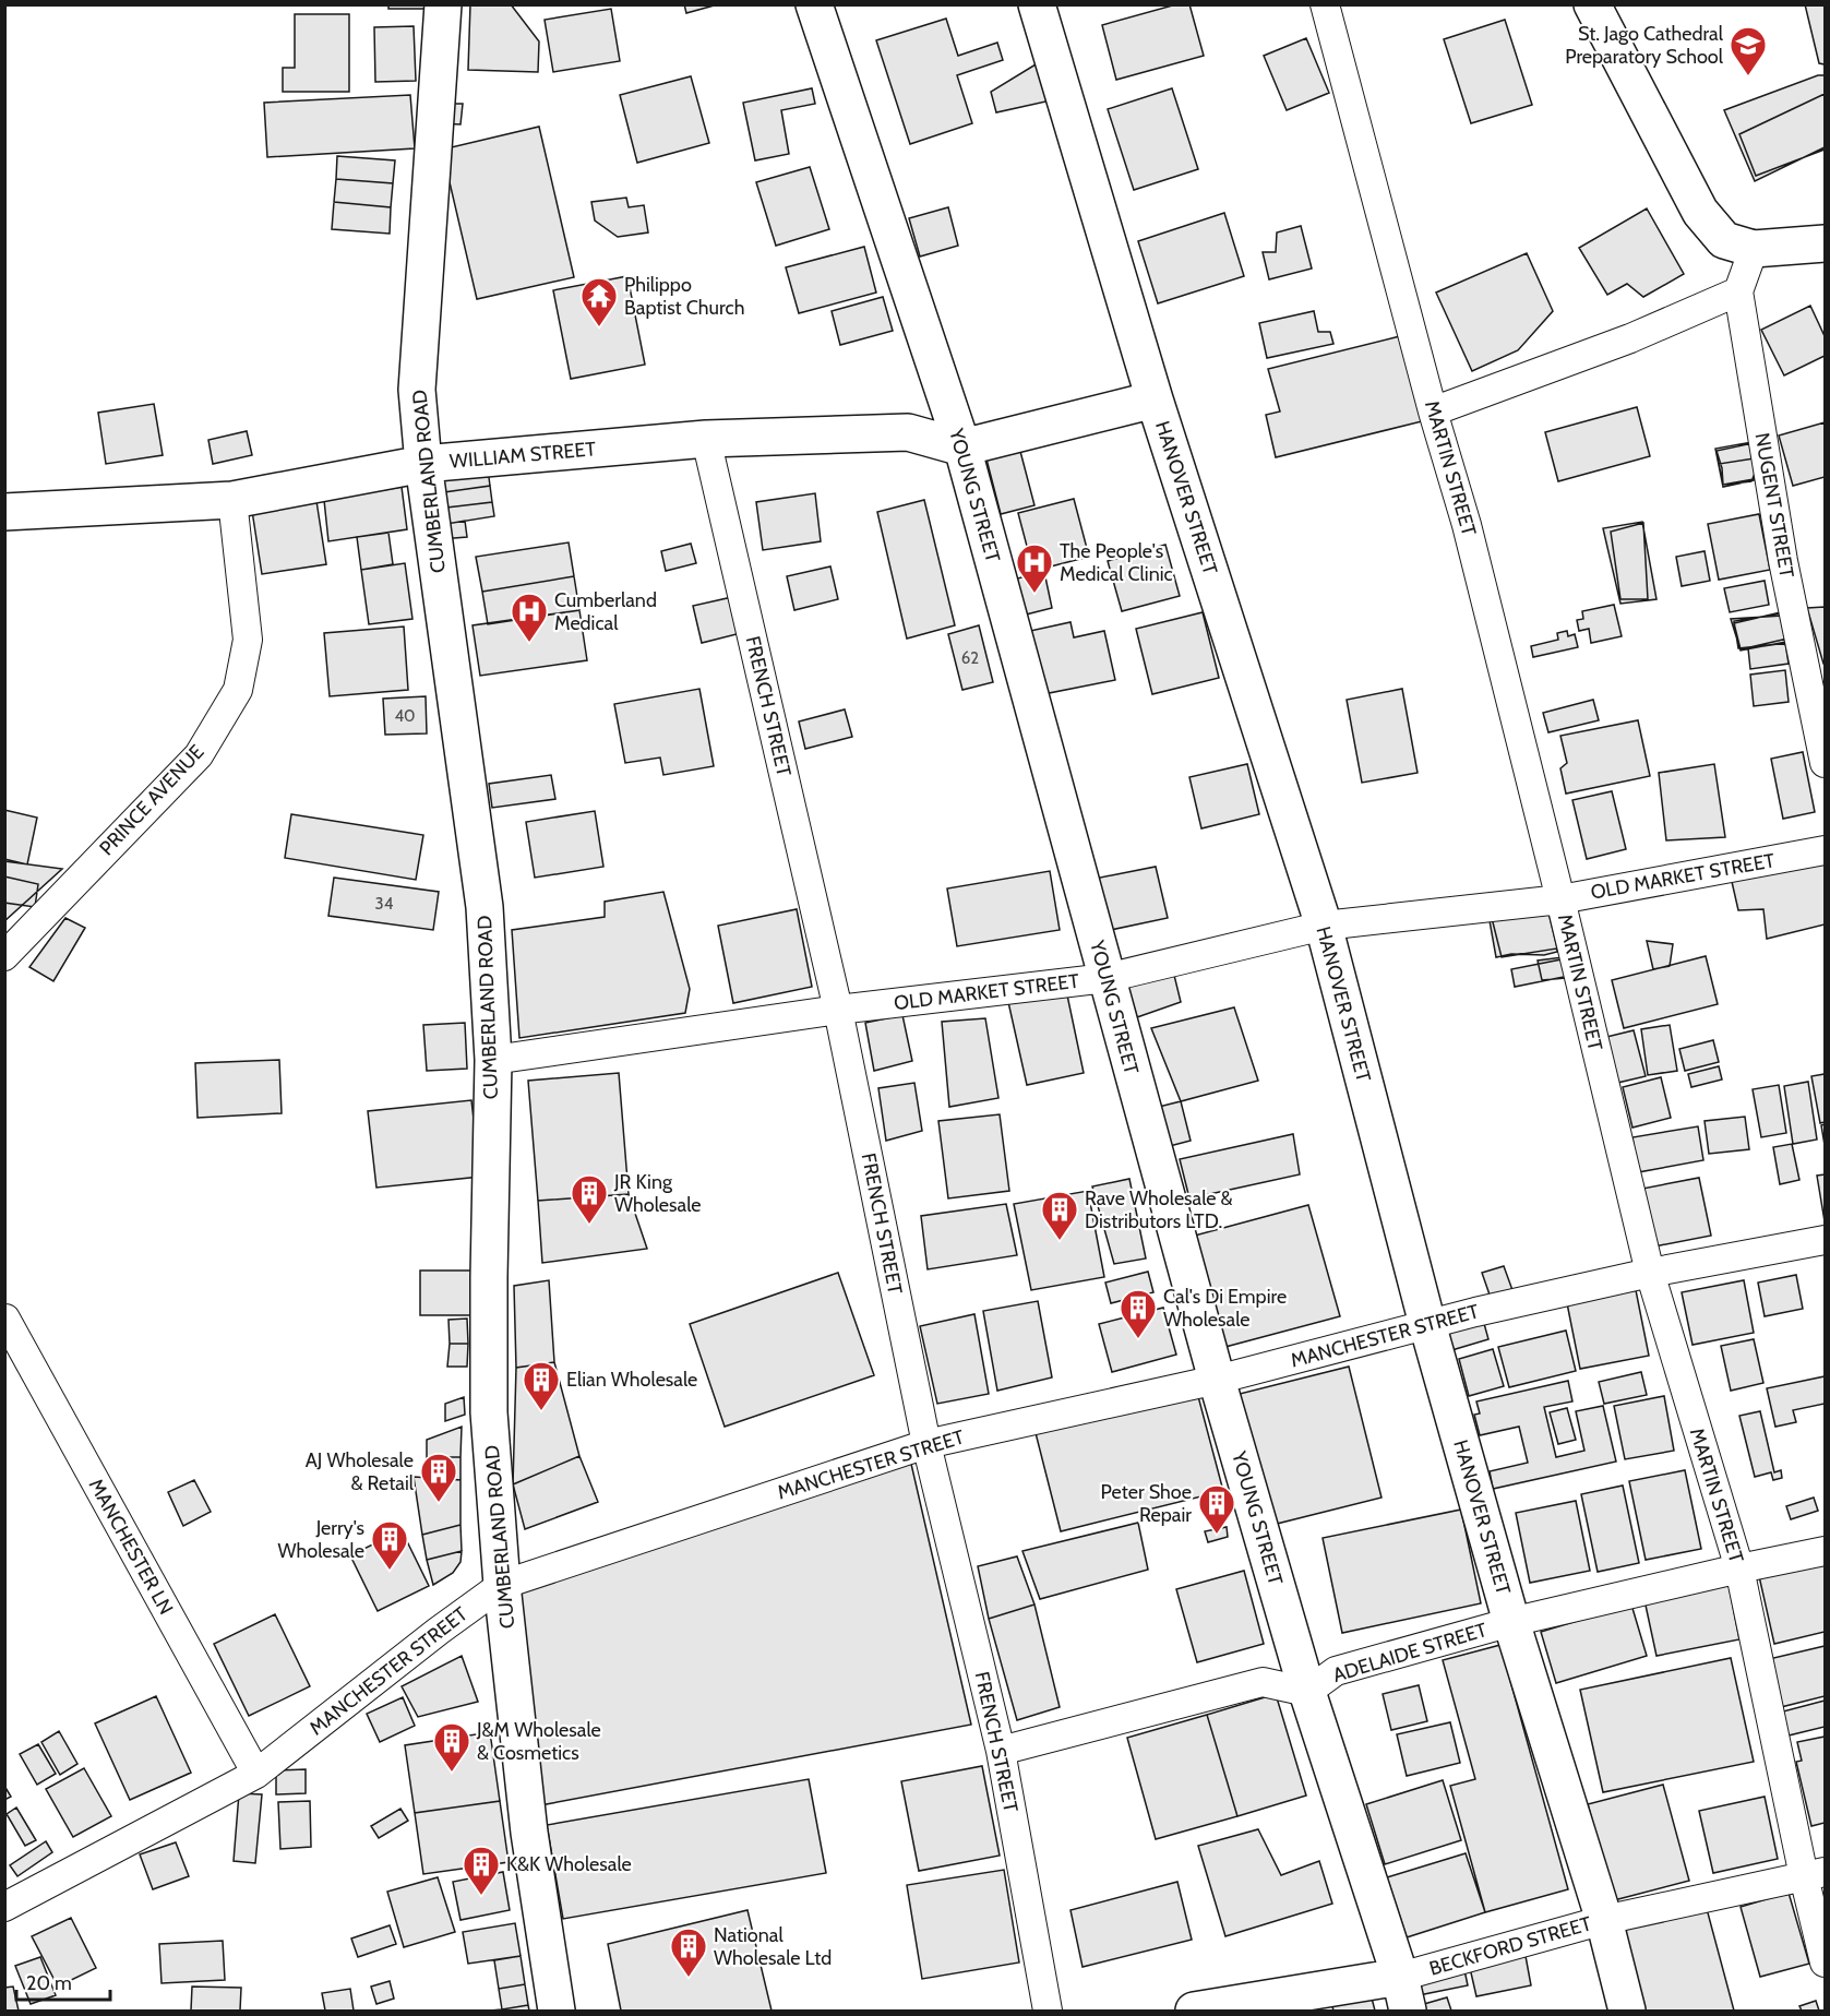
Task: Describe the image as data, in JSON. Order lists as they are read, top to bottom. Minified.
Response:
{"streets":{"street":["WILLIAM STREET","MARTIN STREET","CUMBERLAND ROAD","YOUNG STREET","HANOVER STREET","NUGENT STREET","FRENCH STREET","PRINCE AVENUE","OLD MARKET STREET","MANCHESTER STREET","MANCHESTER LN","ADELAIDE STREET","BECKFORD STREET"]},"crossings":[["WILLIAM STREET","CUMBERLAND ROAD"],["WILLIAM STREET","YOUNG STREET"],["WILLIAM STREET","FRENCH STREET"],["WILLIAM STREET","PRINCE AVENUE"],["MARTIN STREET","OLD MARKET STREET"],["MARTIN STREET","MANCHESTER STREET"],["MARTIN STREET","ADELAIDE STREET"],["MARTIN STREET","BECKFORD STREET"],["CUMBERLAND ROAD","OLD MARKET STREET"],["CUMBERLAND ROAD","MANCHESTER STREET"],["YOUNG STREET","OLD MARKET STREET"],["YOUNG STREET","MANCHESTER STREET"],["YOUNG STREET","ADELAIDE STREET"],["YOUNG STREET","BECKFORD STREET"],["HANOVER STREET","OLD MARKET STREET"],["HANOVER STREET","MANCHESTER STREET"],["HANOVER STREET","ADELAIDE STREET"],["HANOVER STREET","BECKFORD STREET"],["FRENCH STREET","OLD MARKET STREET"],["FRENCH STREET","MANCHESTER STREET"],["FRENCH STREET","ADELAIDE STREET"],["MANCHESTER STREET","MANCHESTER LN"]],"places":{"school or university":["St. Jago Cathedral Preparatory School"],"temple":["Philippo Baptist Church"],"hospital":["The People's Medical Clinic","Cumberland Medical"],"building":["JR King Wholesale","Rave Wholesale & Distributors LTD.","Cal's Di Empire Wholesale","Elian Wholesale","AJ Wholesale & Retail","Peter Shoe Repair","Jerry's Wholesale","J&M Wholesale & Cosmetics","K&K Wholesale","National Wholesale Ltd"]},"house_numbers":["62","40","34"],"scale_bar":"20 m"}
